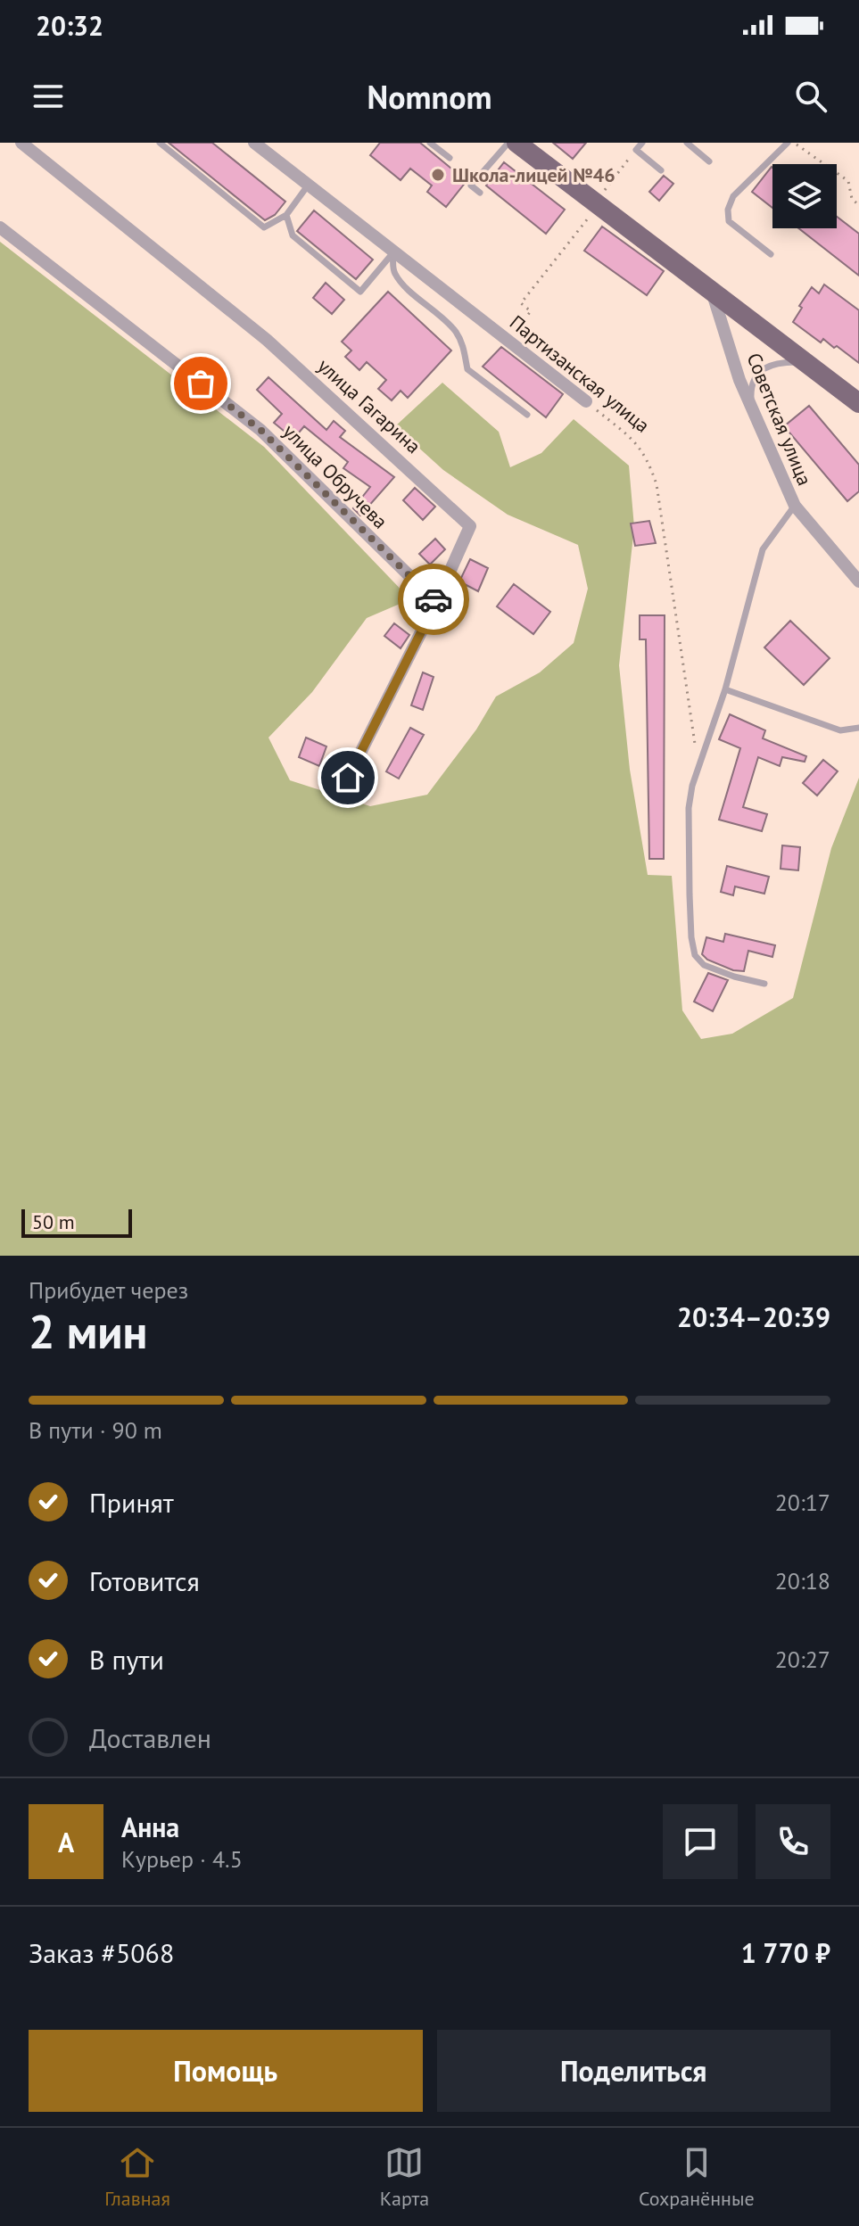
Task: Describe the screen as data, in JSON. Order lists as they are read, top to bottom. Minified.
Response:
{"streets":{"street":["Партизанская улица","улица Гагарина","Советская улица","улица Обручева"]},"crossings":[["улица Гагарина","улица Обручева"]],"places":["Школа-лицей №46"],"scale_bar":"50 m","page":{"status":"20:32","header":"Nomnom","scale":"50 m","heading":["2 мин","Прибудет через","20:34–20:39"],"panel":["Анна","Курьер · 4.5","Заказ #5068","1 770 ₽"],"bar":"В пути · 90 m","list":[["Принят","20:17"],["Готовится","20:18"],["В пути","20:27"],"Доставлен"],"round":"А","buttons":["Помощь","Поделиться"],"tabs":["Главная","Карта","Сохранённые"]}}
